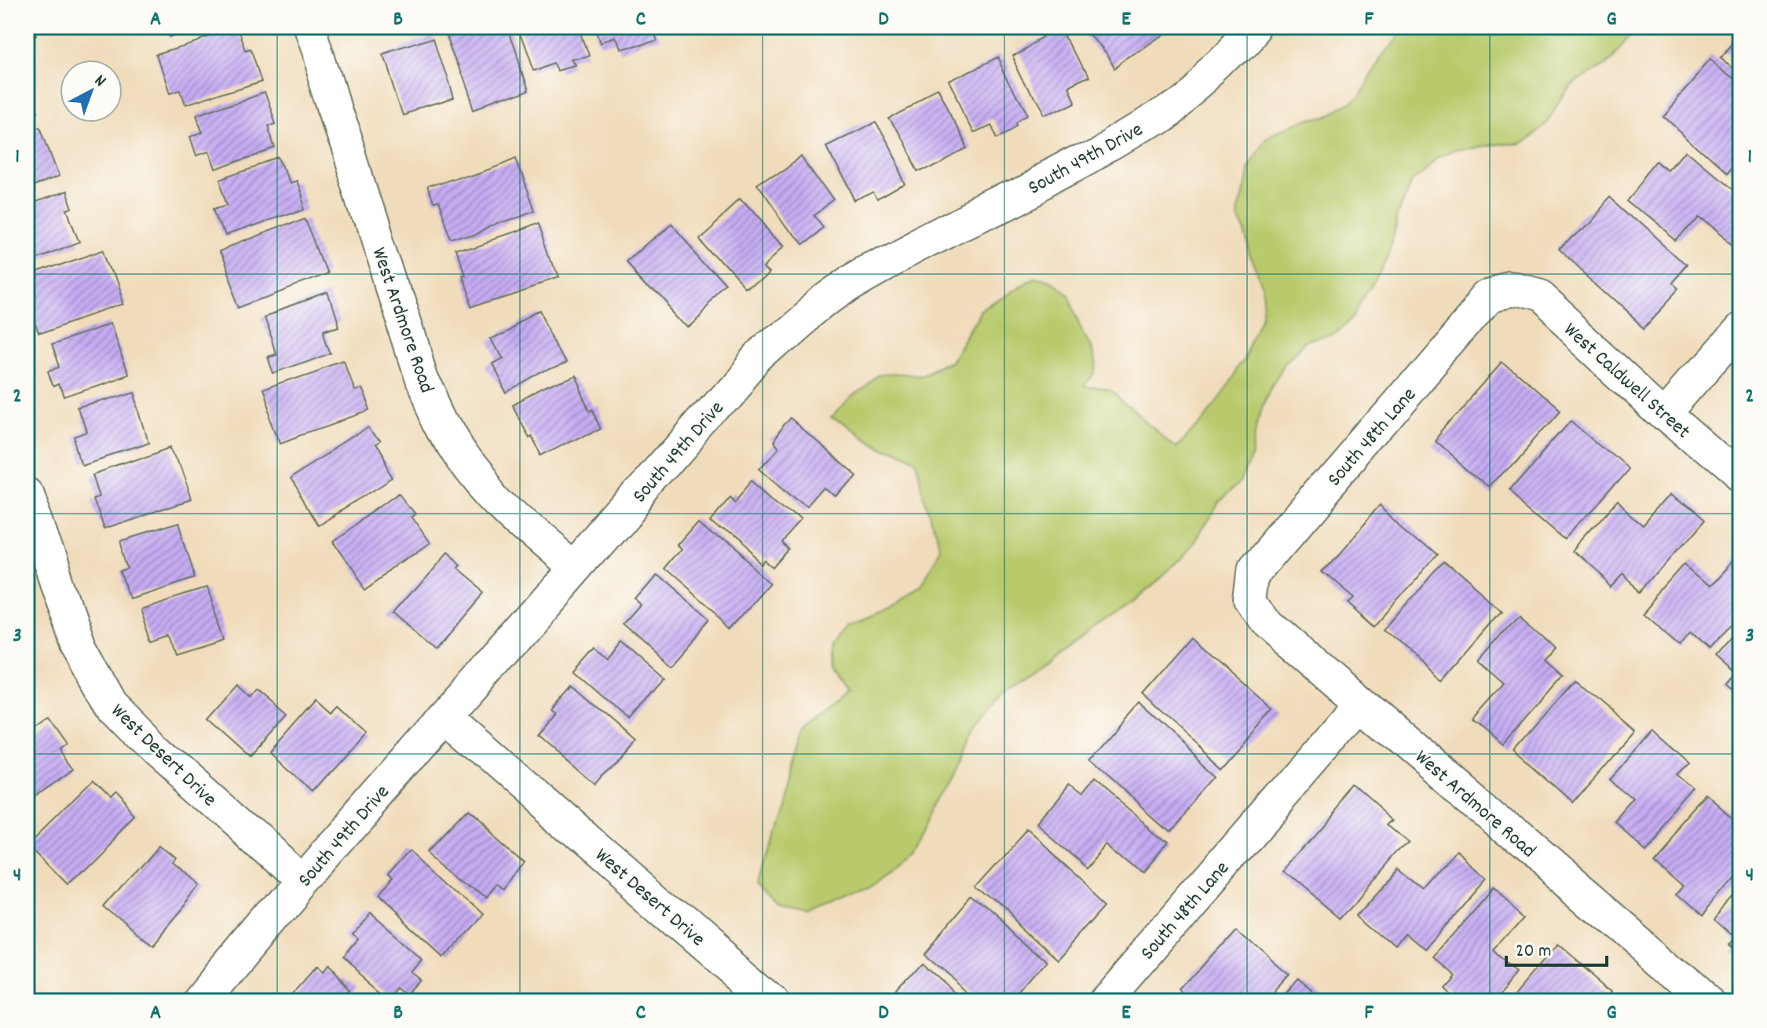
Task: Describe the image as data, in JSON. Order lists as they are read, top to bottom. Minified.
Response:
{"streets":{"street":["South 49th Drive","West Ardmore Road","West Caldwell Street","South 48th Lane","West Desert Drive"]},"crossings":[["South 49th Drive","West Ardmore Road"],["South 49th Drive","West Desert Drive"],["West Ardmore Road","South 48th Lane"],["West Caldwell Street","South 48th Lane"]],"scale_bar":"20 m","north":"top right","grid":{"columns":["A","B","C","D","E","F","G"],"rows":["1","2","3","4"]}}
